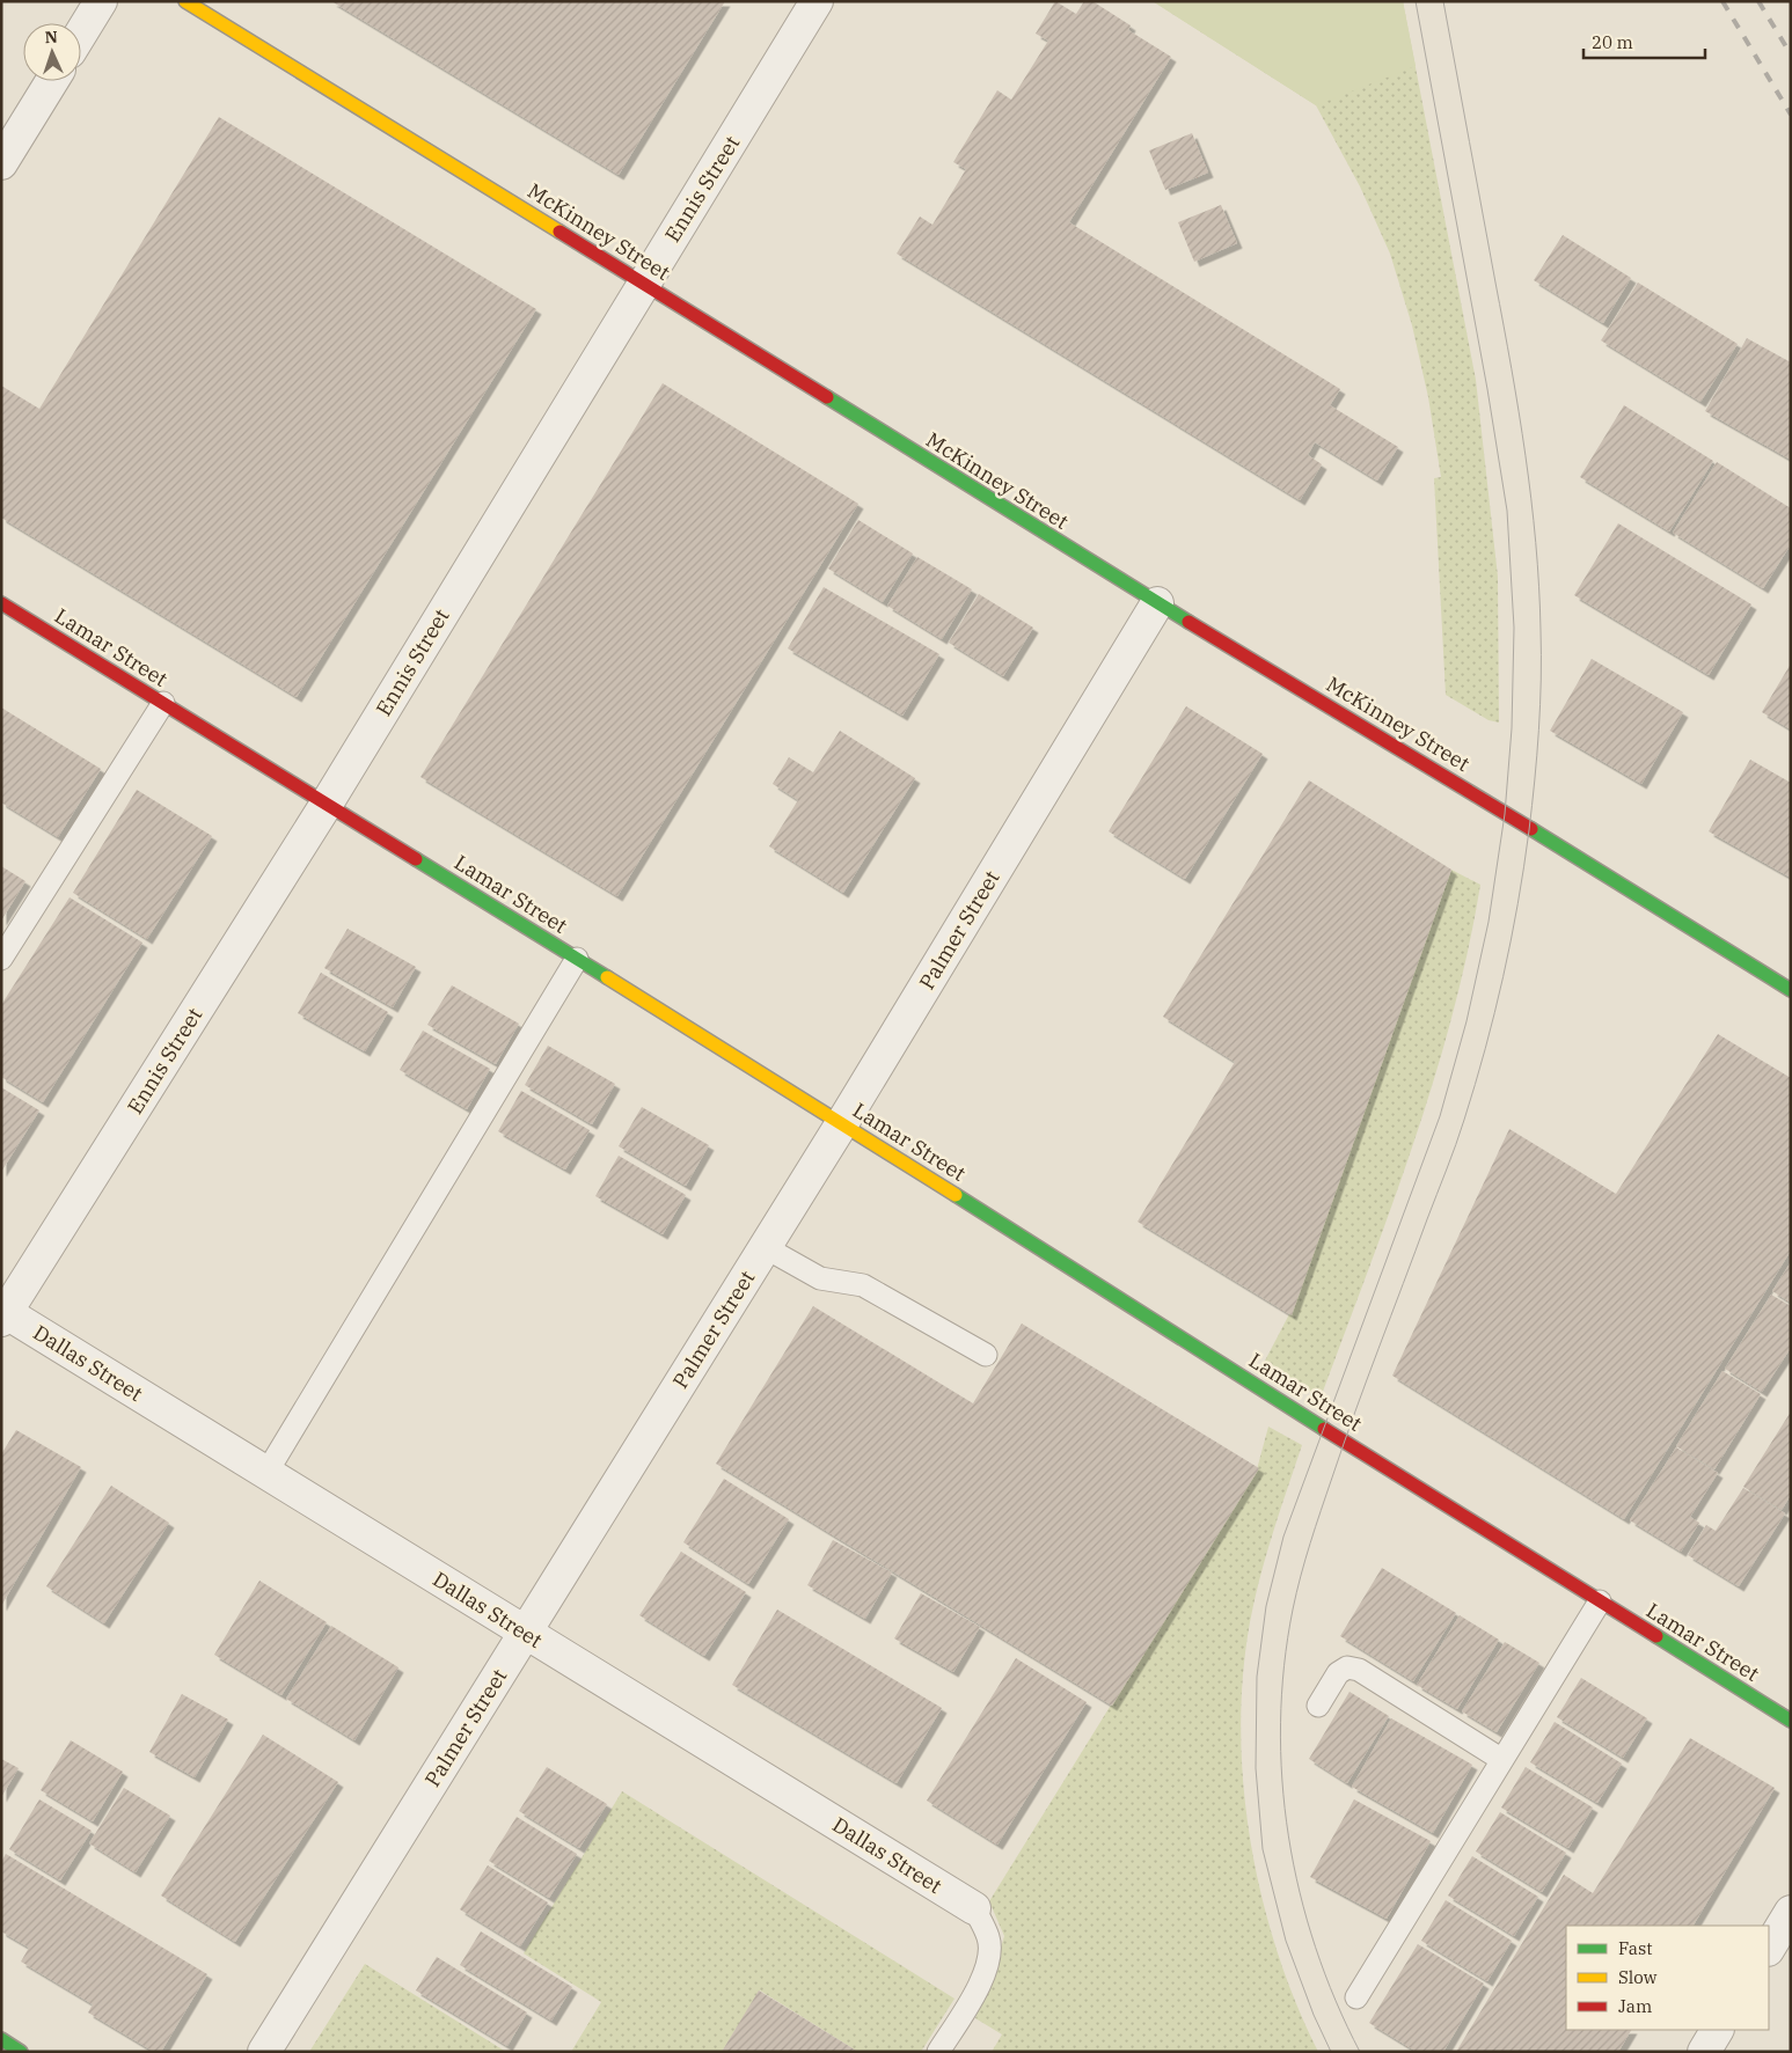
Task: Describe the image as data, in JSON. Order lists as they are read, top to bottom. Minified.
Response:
{"streets":{"street":["Ennis Street","McKinney Street","Lamar Street","Palmer Street","Dallas Street"]},"crossings":[["Ennis Street","McKinney Street"],["Ennis Street","Lamar Street"],["Ennis Street","Dallas Street"],["McKinney Street","Palmer Street"],["Lamar Street","Palmer Street"],["Palmer Street","Dallas Street"]],"legend":["Fast","Slow","Jam"],"scale_bar":"20 m","north":"top"}
